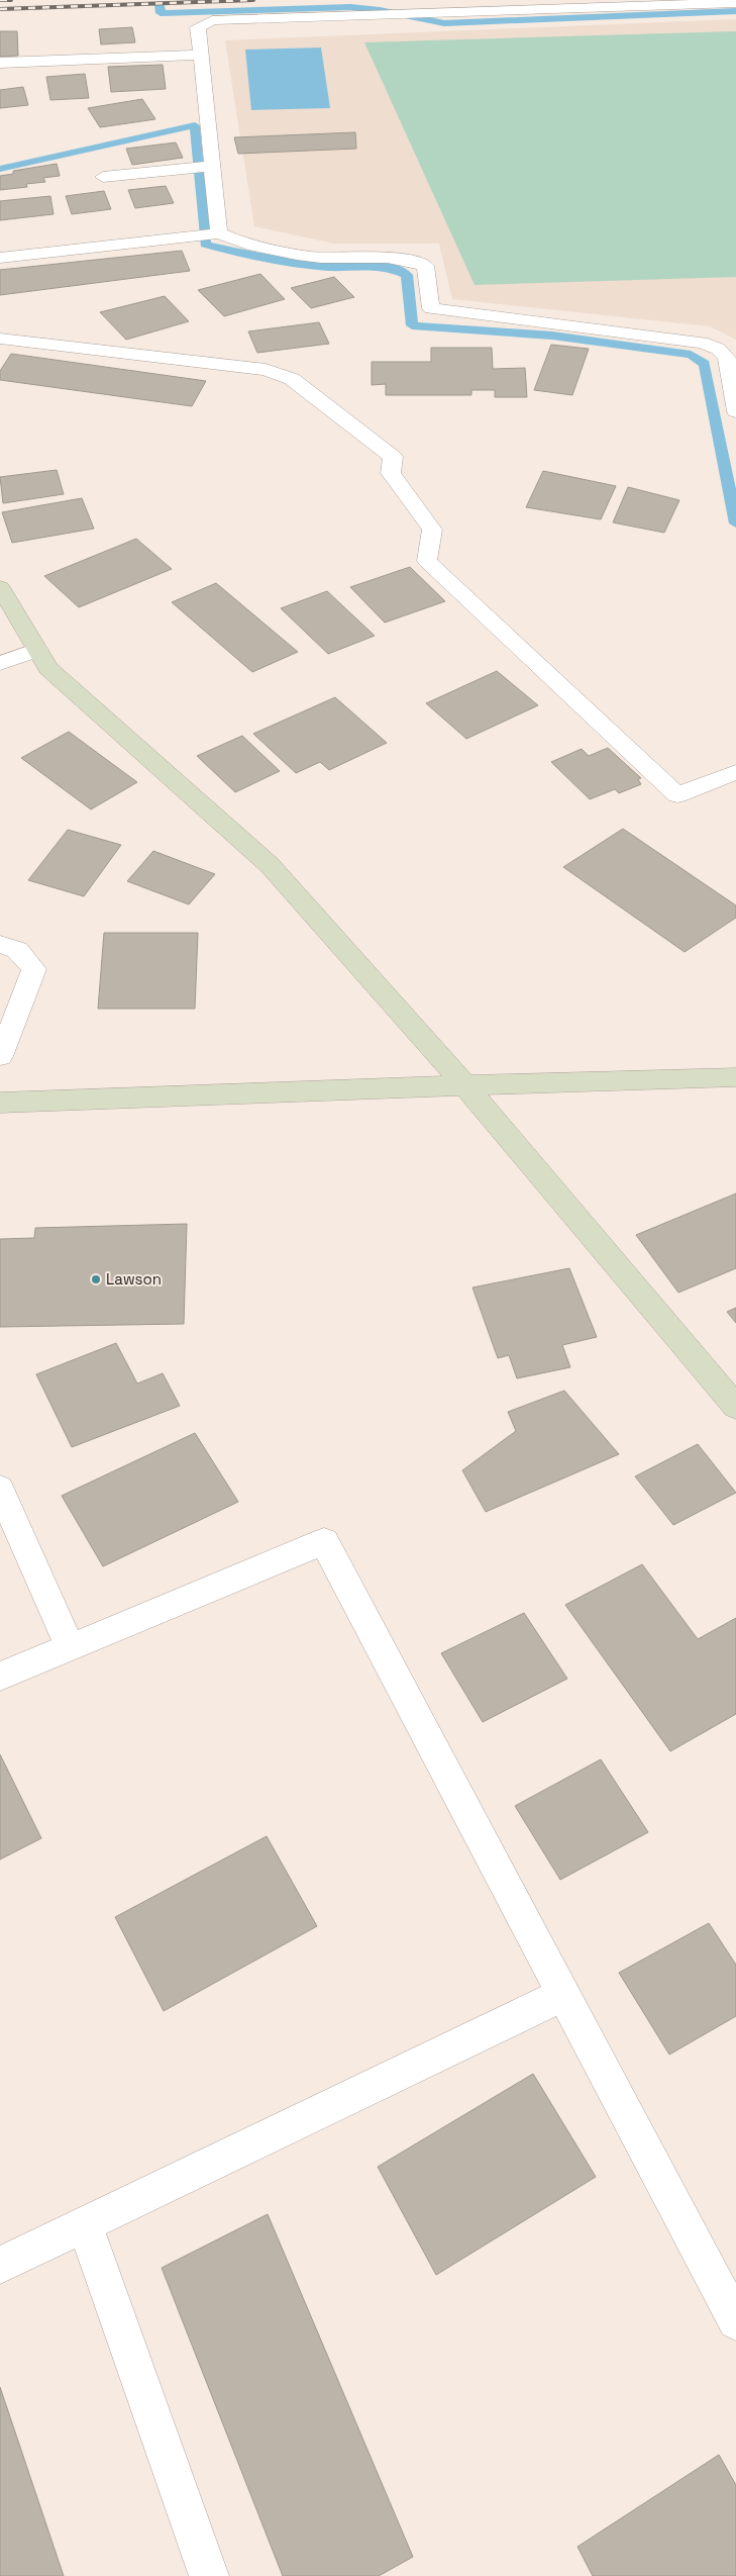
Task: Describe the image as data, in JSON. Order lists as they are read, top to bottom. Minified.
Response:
{"places":["Lawson"]}
